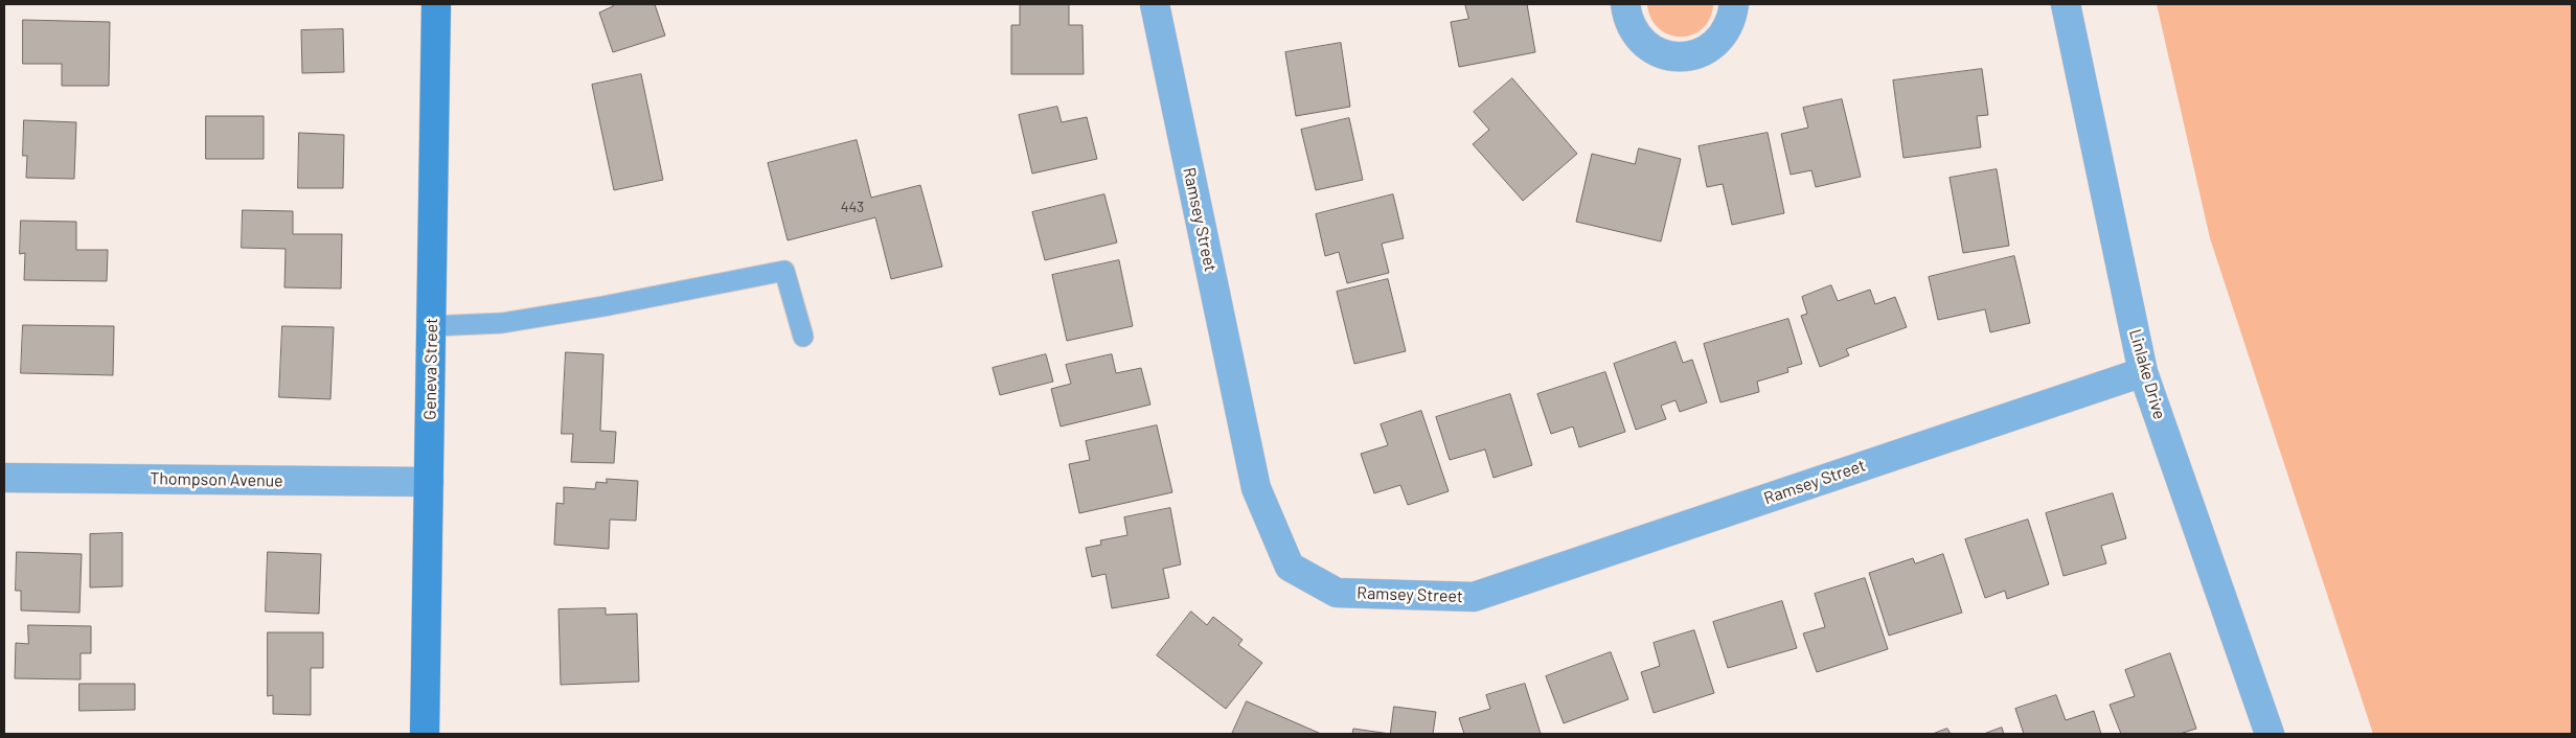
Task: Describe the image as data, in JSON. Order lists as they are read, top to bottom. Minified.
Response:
{"streets":{"main road":["Geneva Street"],"street":["Ramsey Street","Linlake Drive","Thompson Avenue"]},"crossings":[["Ramsey Street","Linlake Drive"],["Geneva Street","Thompson Avenue"]],"house_numbers":["443"]}
